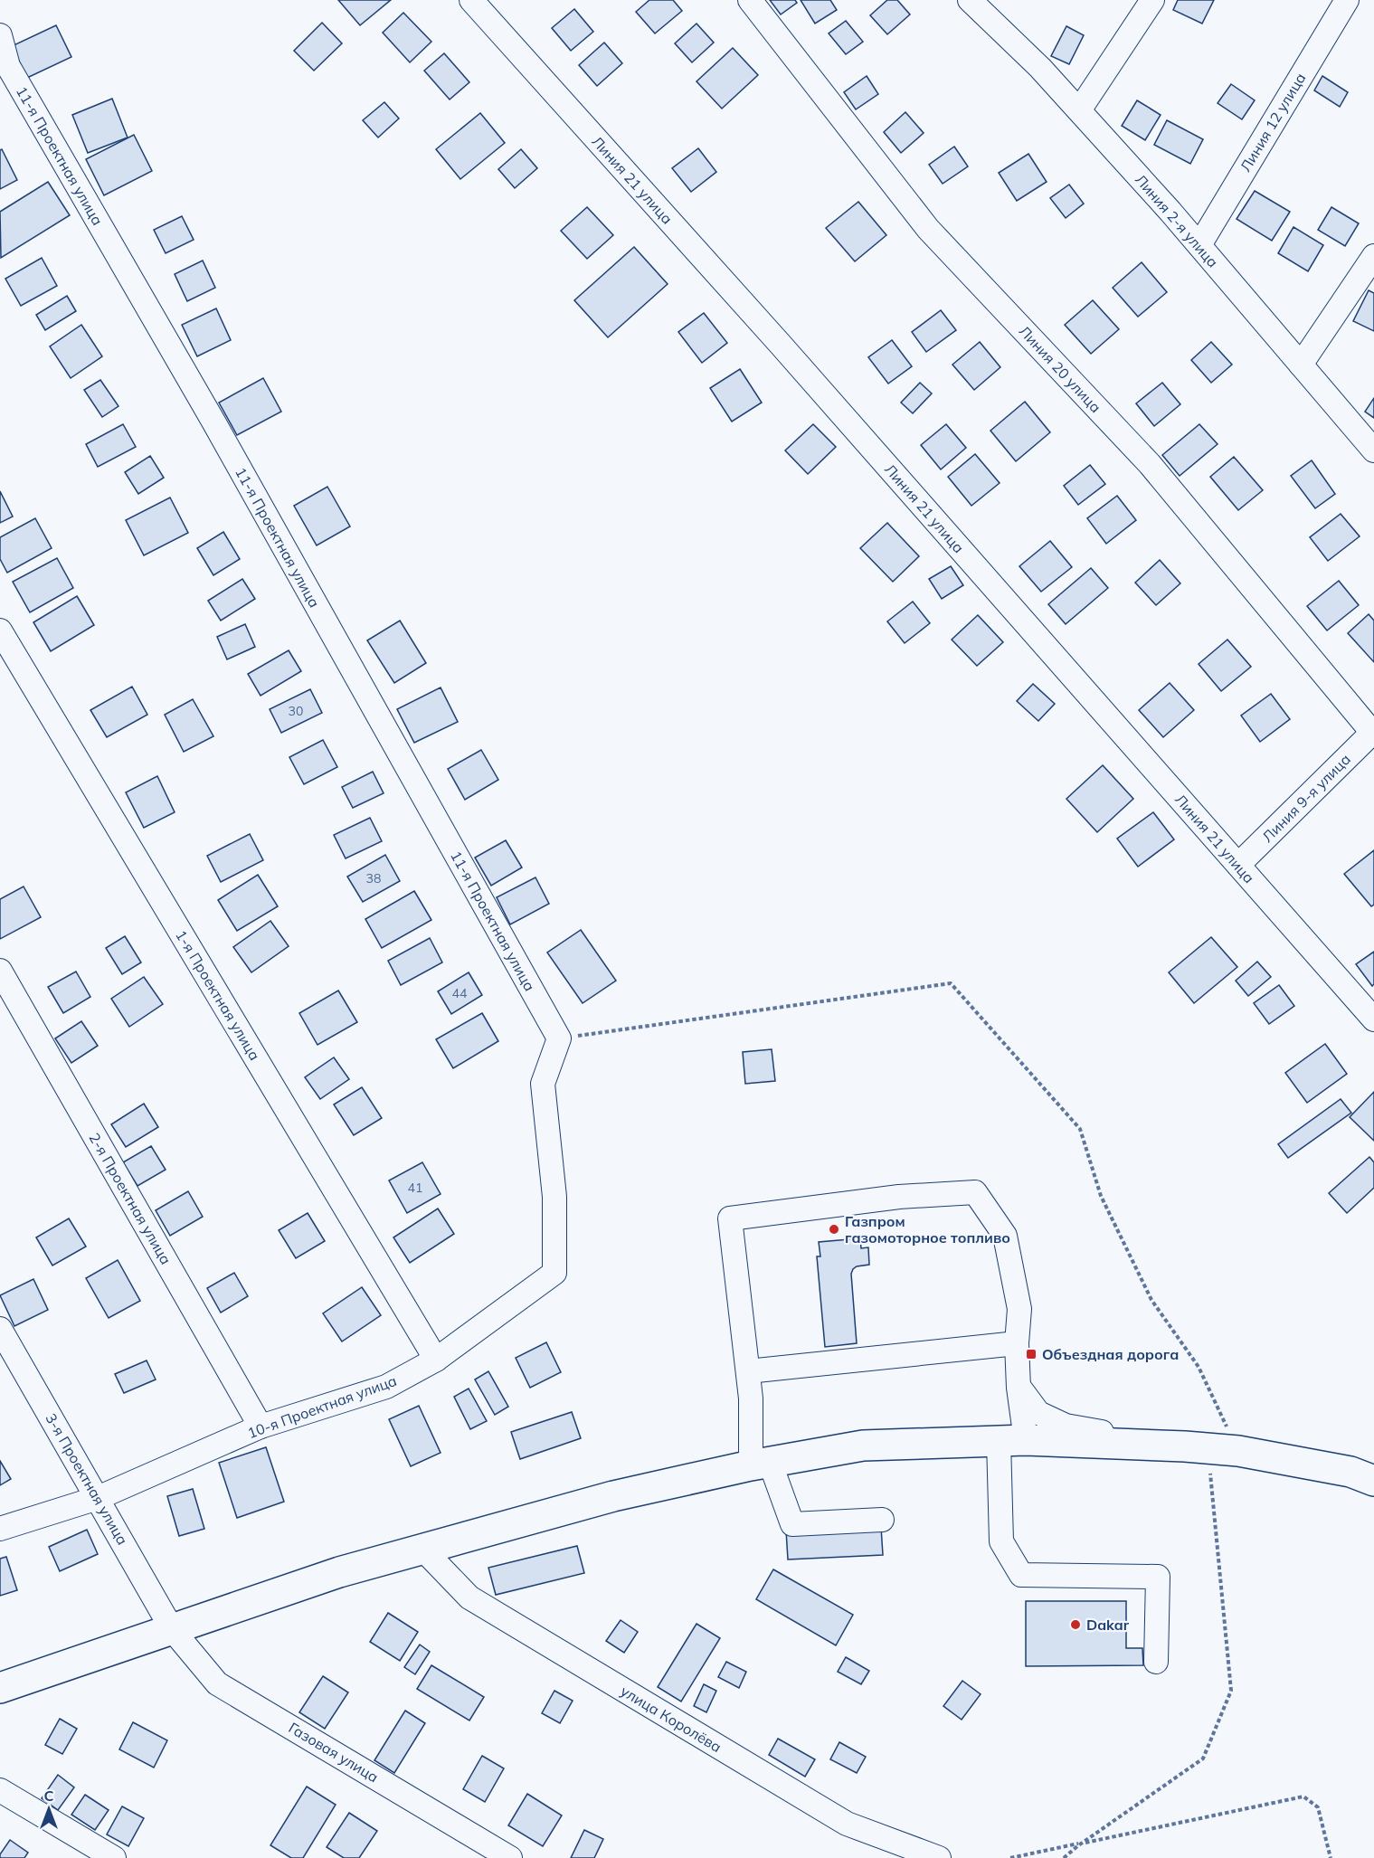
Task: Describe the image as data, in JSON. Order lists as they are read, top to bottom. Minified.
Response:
{"streets":{"street":["Линия 12 улица","11-я Проектная улица","Линия 21 улица","Линия 2-я улица","Линия 20 улица","Линия 9-я улица","1-я Проектная улица","2-я Проектная улица","10-я Проектная улица","3-я Проектная улица","улица Королёва","Газовая улица"]},"crossings":[["Линия 12 улица","Линия 2-я улица"],["11-я Проектная улица","10-я Проектная улица"],["Линия 21 улица","Линия 9-я улица"],["Линия 20 улица","Линия 9-я улица"],["1-я Проектная улица","10-я Проектная улица"],["2-я Проектная улица","10-я Проектная улица"],["10-я Проектная улица","3-я Проектная улица"],["3-я Проектная улица","Газовая улица"]],"places":{"other":["Газпром газомоторное топливо","Dakar"],"transit":["Объездная дорога"]},"house_numbers":["30","38","44","41"],"north":"top"}
